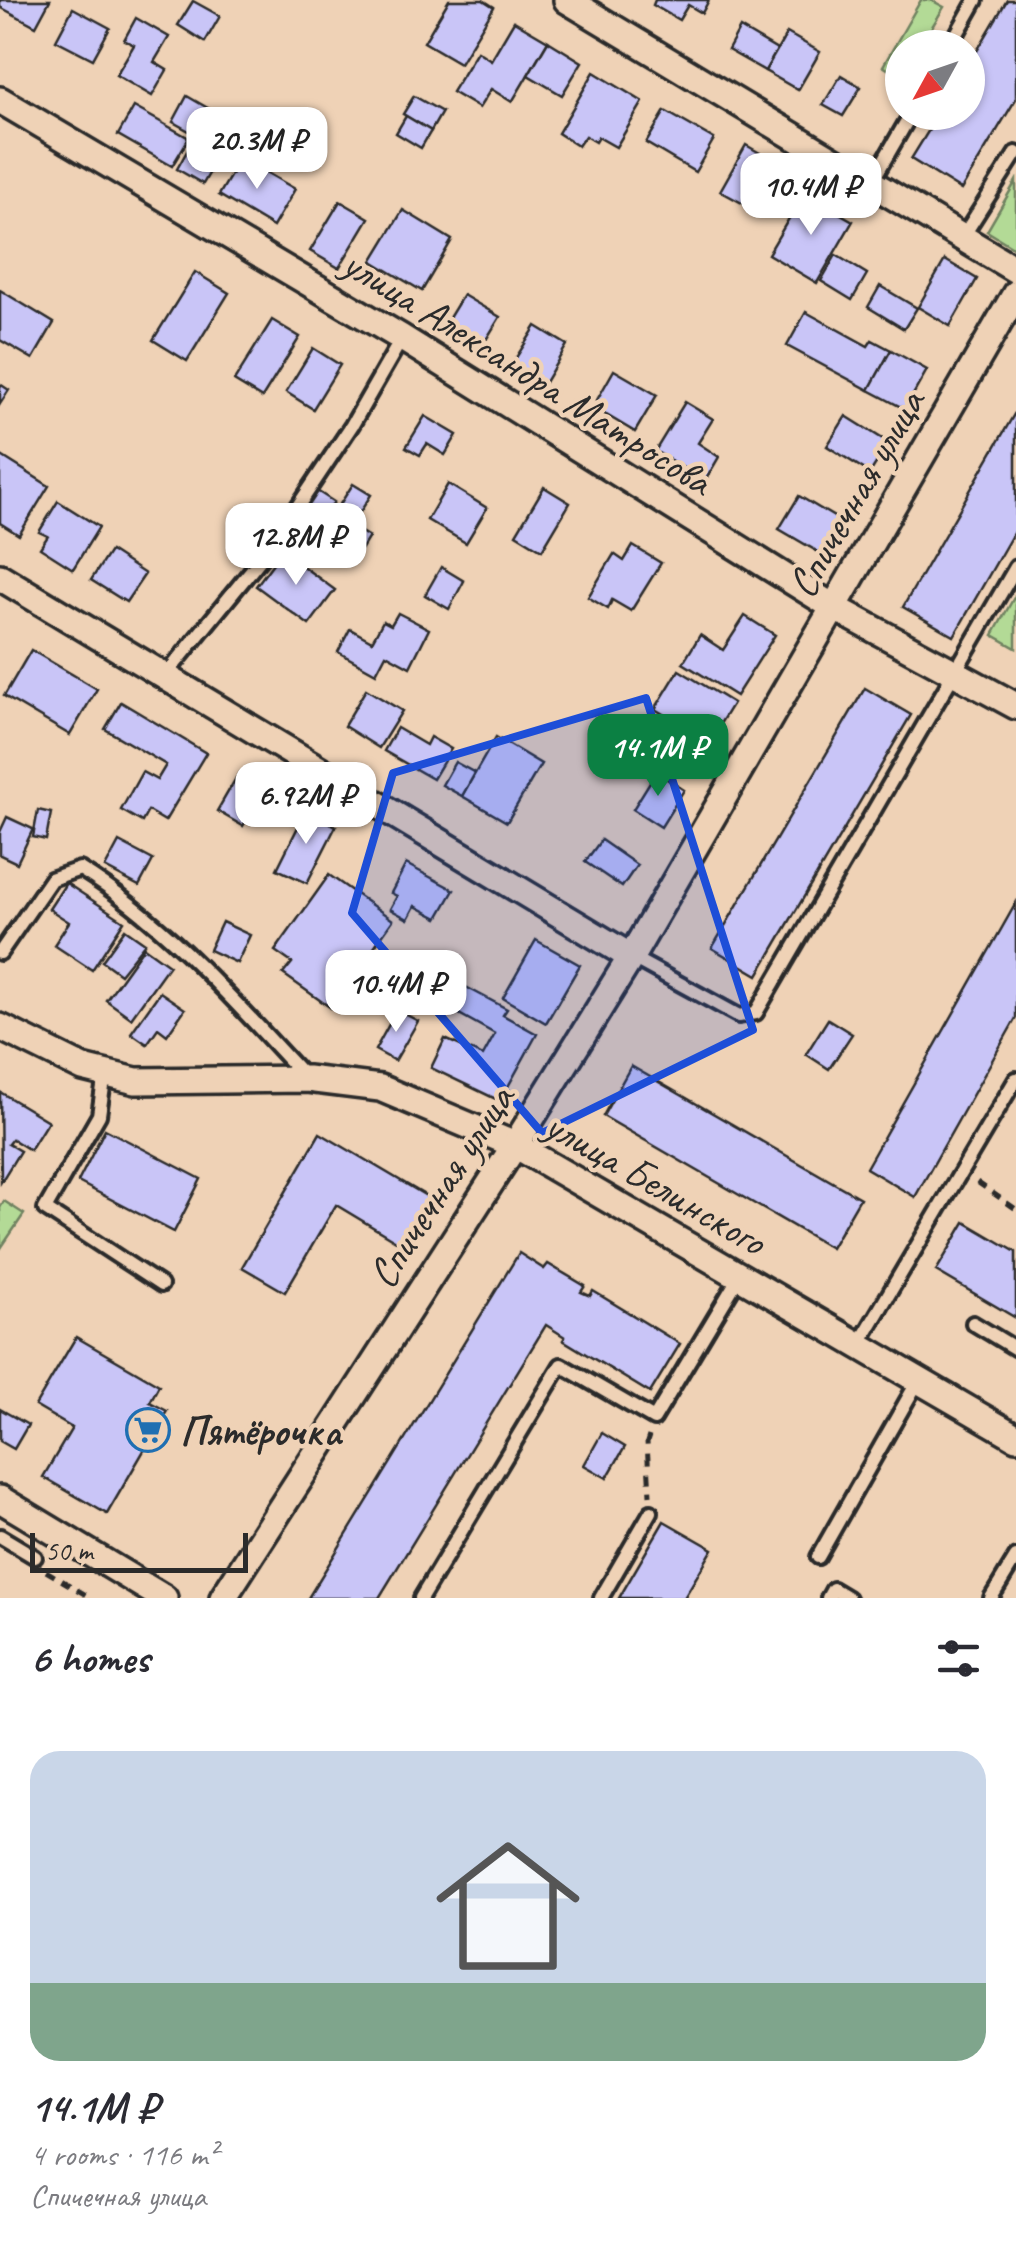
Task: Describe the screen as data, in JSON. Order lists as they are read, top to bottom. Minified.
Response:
{"streets":{"street":["улица Александра Матросова","Спичечная улица","улица Белинского"]},"crossings":[["улица Александра Матросова","Спичечная улица"],["Спичечная улица","улица Белинского"]],"places":{"supermarket":["Пятёрочка"]},"scale_bar":"50 m","north":"bottom left","page":{"price":["20.3M ₽","10.4M ₽","12.8M ₽","14.1M ₽","6.92M ₽","10.4M ₽"],"scale":"50 m","heading":"6 homes","list":[{"name":"14.1M ₽","note":"4 rooms · 116 m² · Спичечная улица"}]}}
